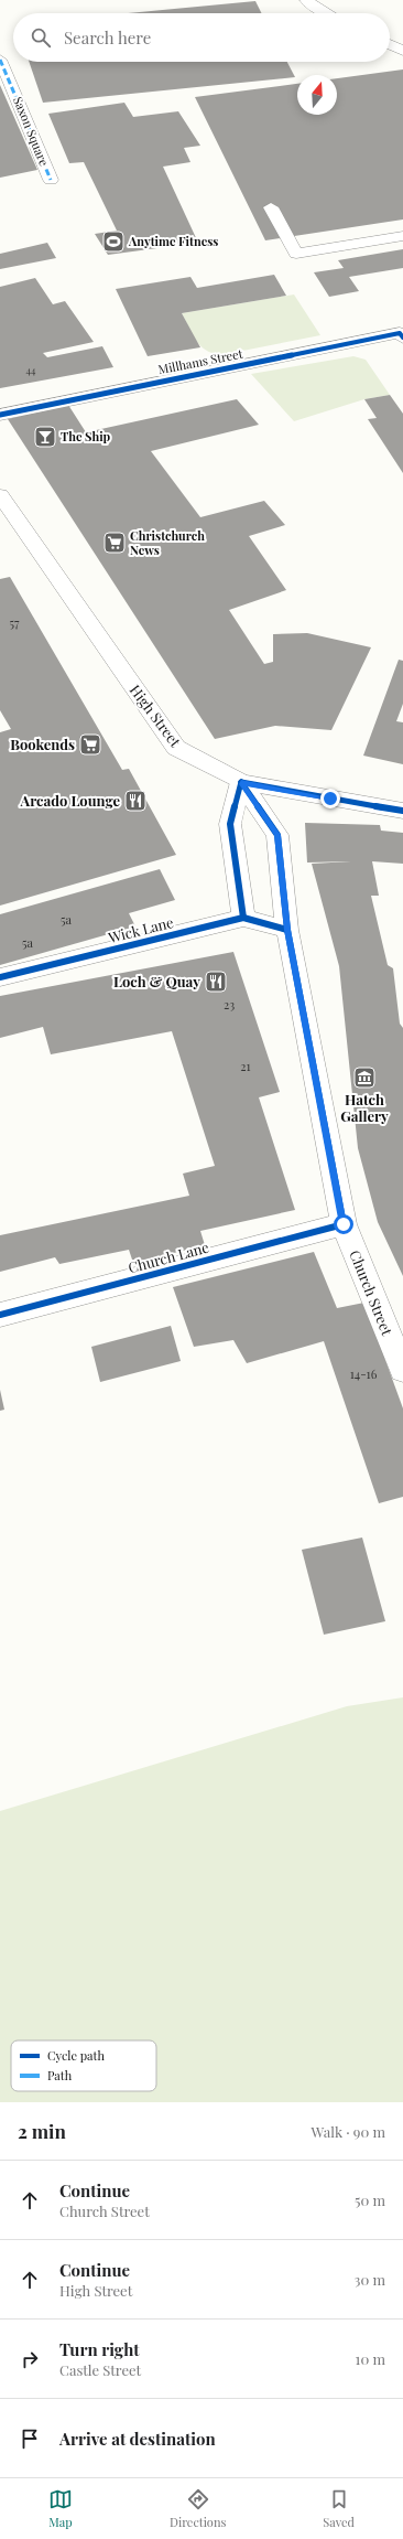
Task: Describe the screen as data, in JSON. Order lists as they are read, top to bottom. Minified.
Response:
{"streets":{"street":["Saxon Square","Millhams Street","High Street","Wick Lane","Church Lane","Church Street"]},"crossings":[["High Street","Wick Lane"],["High Street","Church Street"],["Wick Lane","Church Street"],["Church Lane","Church Street"]],"places":{"sports":["Anytime Fitness"],"bar":["The Ship"],"supermarket":["Christchurch News","Bookends"],"restaurant":["Arcado Lounge","Loch & Quay"],"museum":["Hatch Gallery"]},"house_numbers":["44","57","5a","5a","23","21","14-16"],"legend":["Cycle path","Path"],"north":"top","page":{"search":"Search here","heading":["2 min","Walk · 90 m"],"list":[["Continue","Church Street","50 m"],["Continue","High Street","30 m"],["Turn right","Castle Street","10 m"],"Arrive at destination"],"nav":["Map","Directions","Saved"]}}
